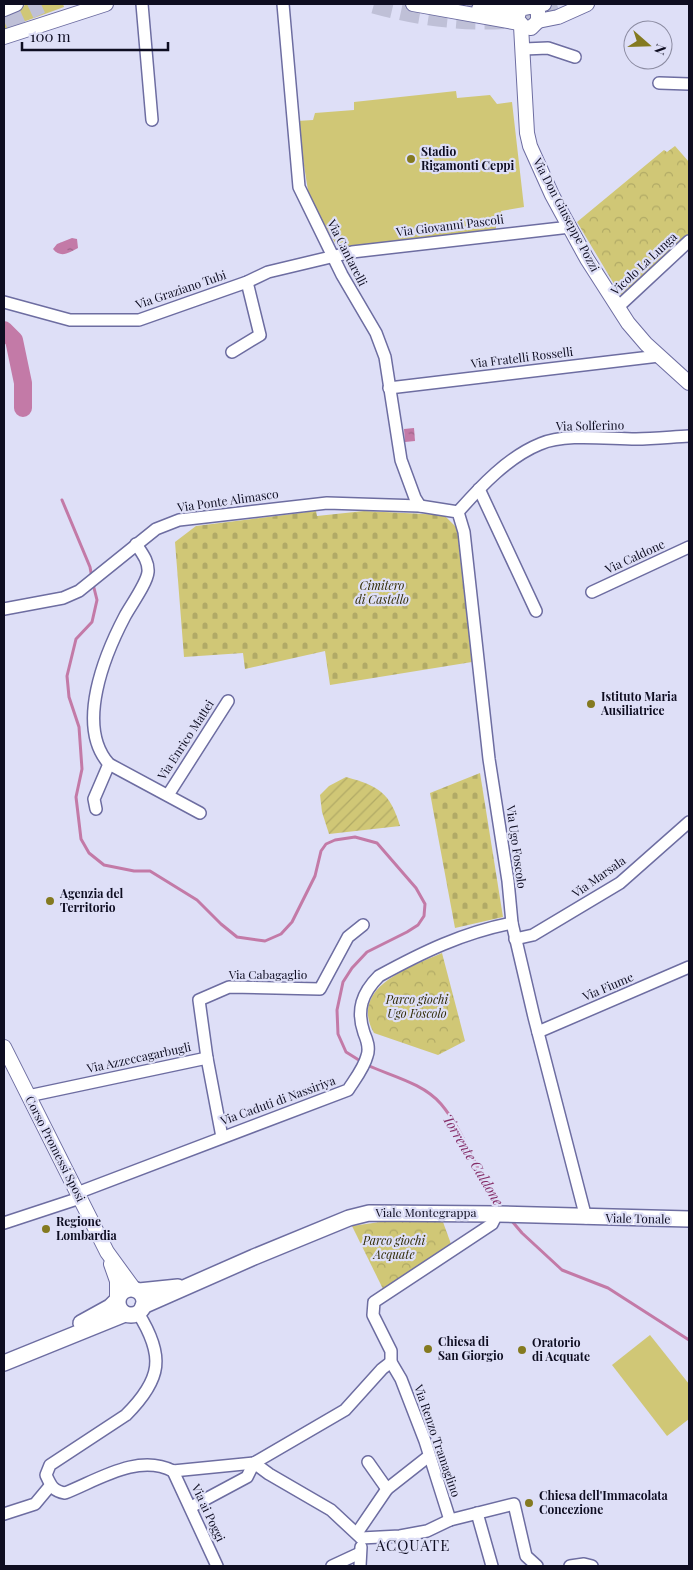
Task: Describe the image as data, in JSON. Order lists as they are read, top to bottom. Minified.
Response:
{"streets":{"main road":["Viale Montegrappa","Viale Tonale"],"street":["Via Don Giuseppe Pozzi","Via Giovanni Pascoli","Via Cantarelli","Vicolo La Lunga","Via Graziano Tubi","Via Fratelli Rosselli","Via Solferino","Via Ponte Alimasco","Via Caldone","Via Enrico Mattei","Via Ugo Foscolo","Via Marsala","Via Cabagaglio","Via Fiume","Via Azzeccagarbugli","Via Caduti di Nassiriya","Corso Promessi Sposi","Via Renzo Tramaglino","Via ai Poggi"]},"crossings":[["Via Don Giuseppe Pozzi","Via Giovanni Pascoli"],["Via Don Giuseppe Pozzi","Vicolo La Lunga"],["Via Don Giuseppe Pozzi","Via Fratelli Rosselli"],["Via Giovanni Pascoli","Via Cantarelli"],["Via Giovanni Pascoli","Via Graziano Tubi"],["Via Cantarelli","Via Graziano Tubi"],["Via Cantarelli","Via Fratelli Rosselli"],["Via Cantarelli","Via Ponte Alimasco"],["Via Solferino","Via Ugo Foscolo"],["Via Ugo Foscolo","Via Marsala"],["Via Ugo Foscolo","Via Fiume"],["Via Ugo Foscolo","Via Caduti di Nassiriya"],["Via Ugo Foscolo","Viale Montegrappa"],["Via Ugo Foscolo","Viale Tonale"],["Via Cabagaglio","Via Azzeccagarbugli"],["Via Azzeccagarbugli","Via Caduti di Nassiriya"],["Via Azzeccagarbugli","Corso Promessi Sposi"],["Via Caduti di Nassiriya","Corso Promessi Sposi"],["Corso Promessi Sposi","Viale Montegrappa"],["Viale Montegrappa","Viale Tonale"],["Viale Montegrappa","Via Renzo Tramaglino"]],"districts":["ACQUATE"],"water":["Torrente Caldone"],"parks":["Cimitero di Castello","Parco giochi Ugo Foscolo","Parco giochi Acquate"],"places":["Stadio Rigamonti Ceppi","Istituto Maria Ausiliatrice","Agenzia del Territorio","Regione Lombardia","Chiesa di San Giorgio","Oratorio di Acquate","Chiesa dell'Immacolata Concezione"],"scale_bar":"100 m","north":"right"}
